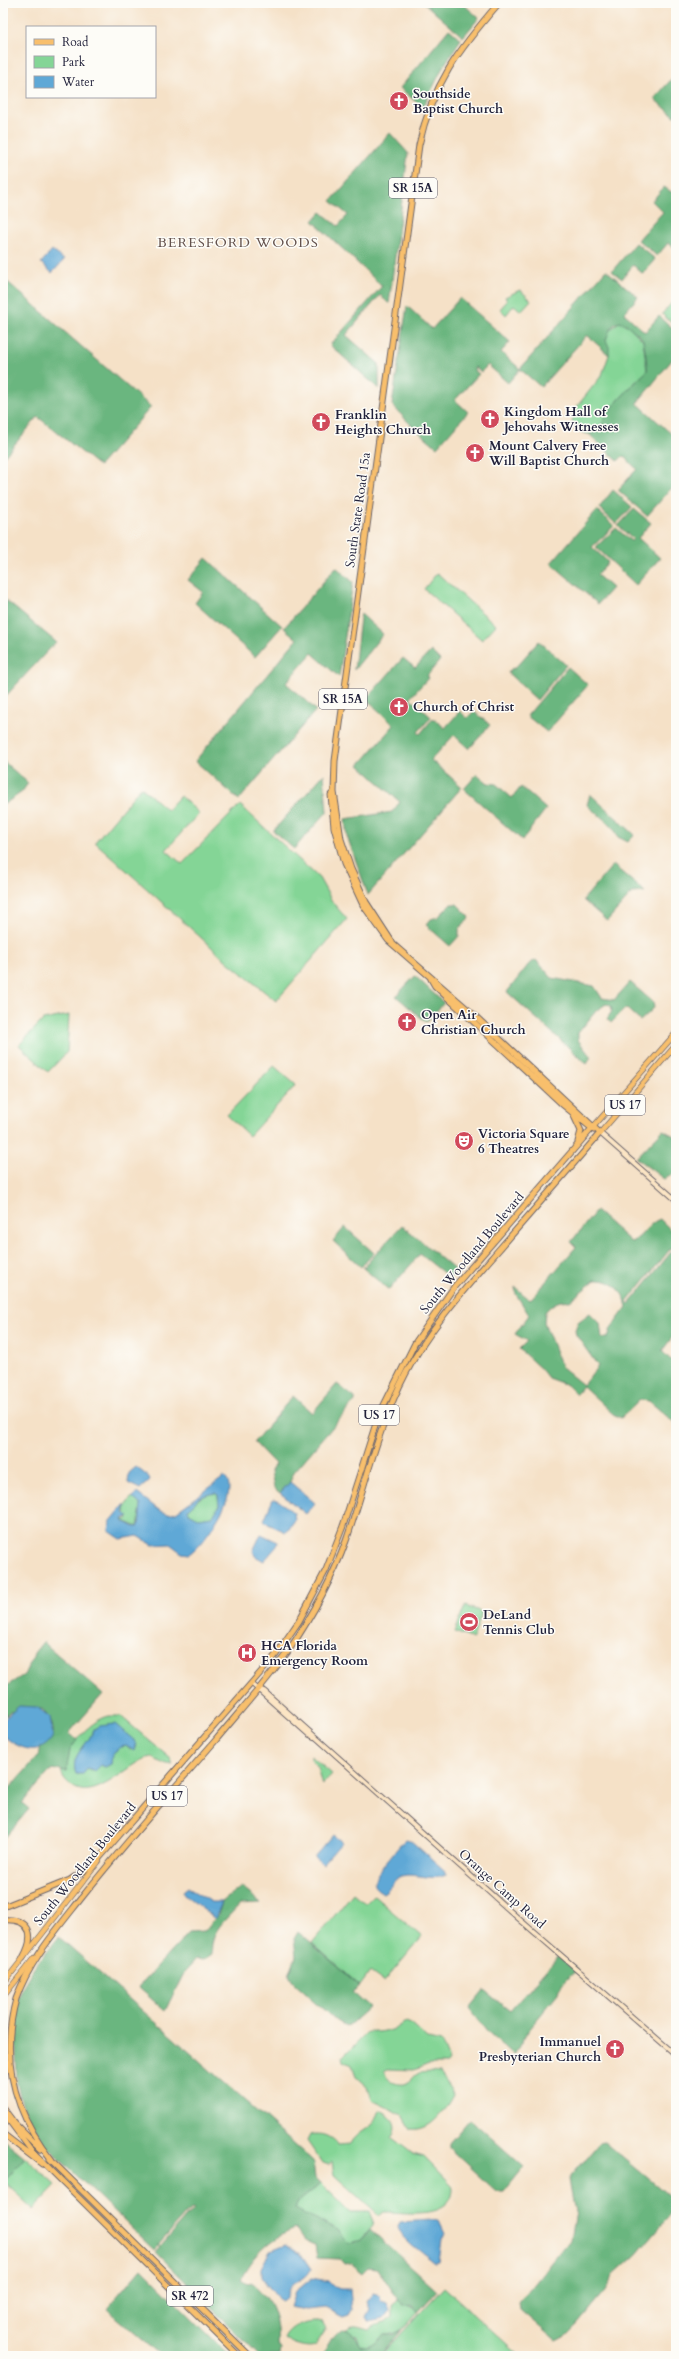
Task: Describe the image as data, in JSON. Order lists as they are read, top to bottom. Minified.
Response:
{"streets":{"highway":["SR 15A","South State Road 15a","US 17","South Woodland Boulevard","SR 472"],"main road":["Orange Camp Road"]},"crossings":[["SR 15A","South State Road 15a"],["SR 15A","South Woodland Boulevard"],["South Woodland Boulevard","Orange Camp Road"]],"districts":["BERESFORD WOODS"],"places":{"church":["Southside Baptist Church","Kingdom Hall of Jehovahs Witnesses","Franklin Heights Church","Mount Calvery Free Will Baptist Church","Church of Christ","Open Air Christian Church","Immanuel Presbyterian Church"],"theatre":["Victoria Square 6 Theatres"],"sports":["DeLand Tennis Club"],"hospital":["HCA Florida Emergency Room"]},"legend":["Road","Park","Water"]}
